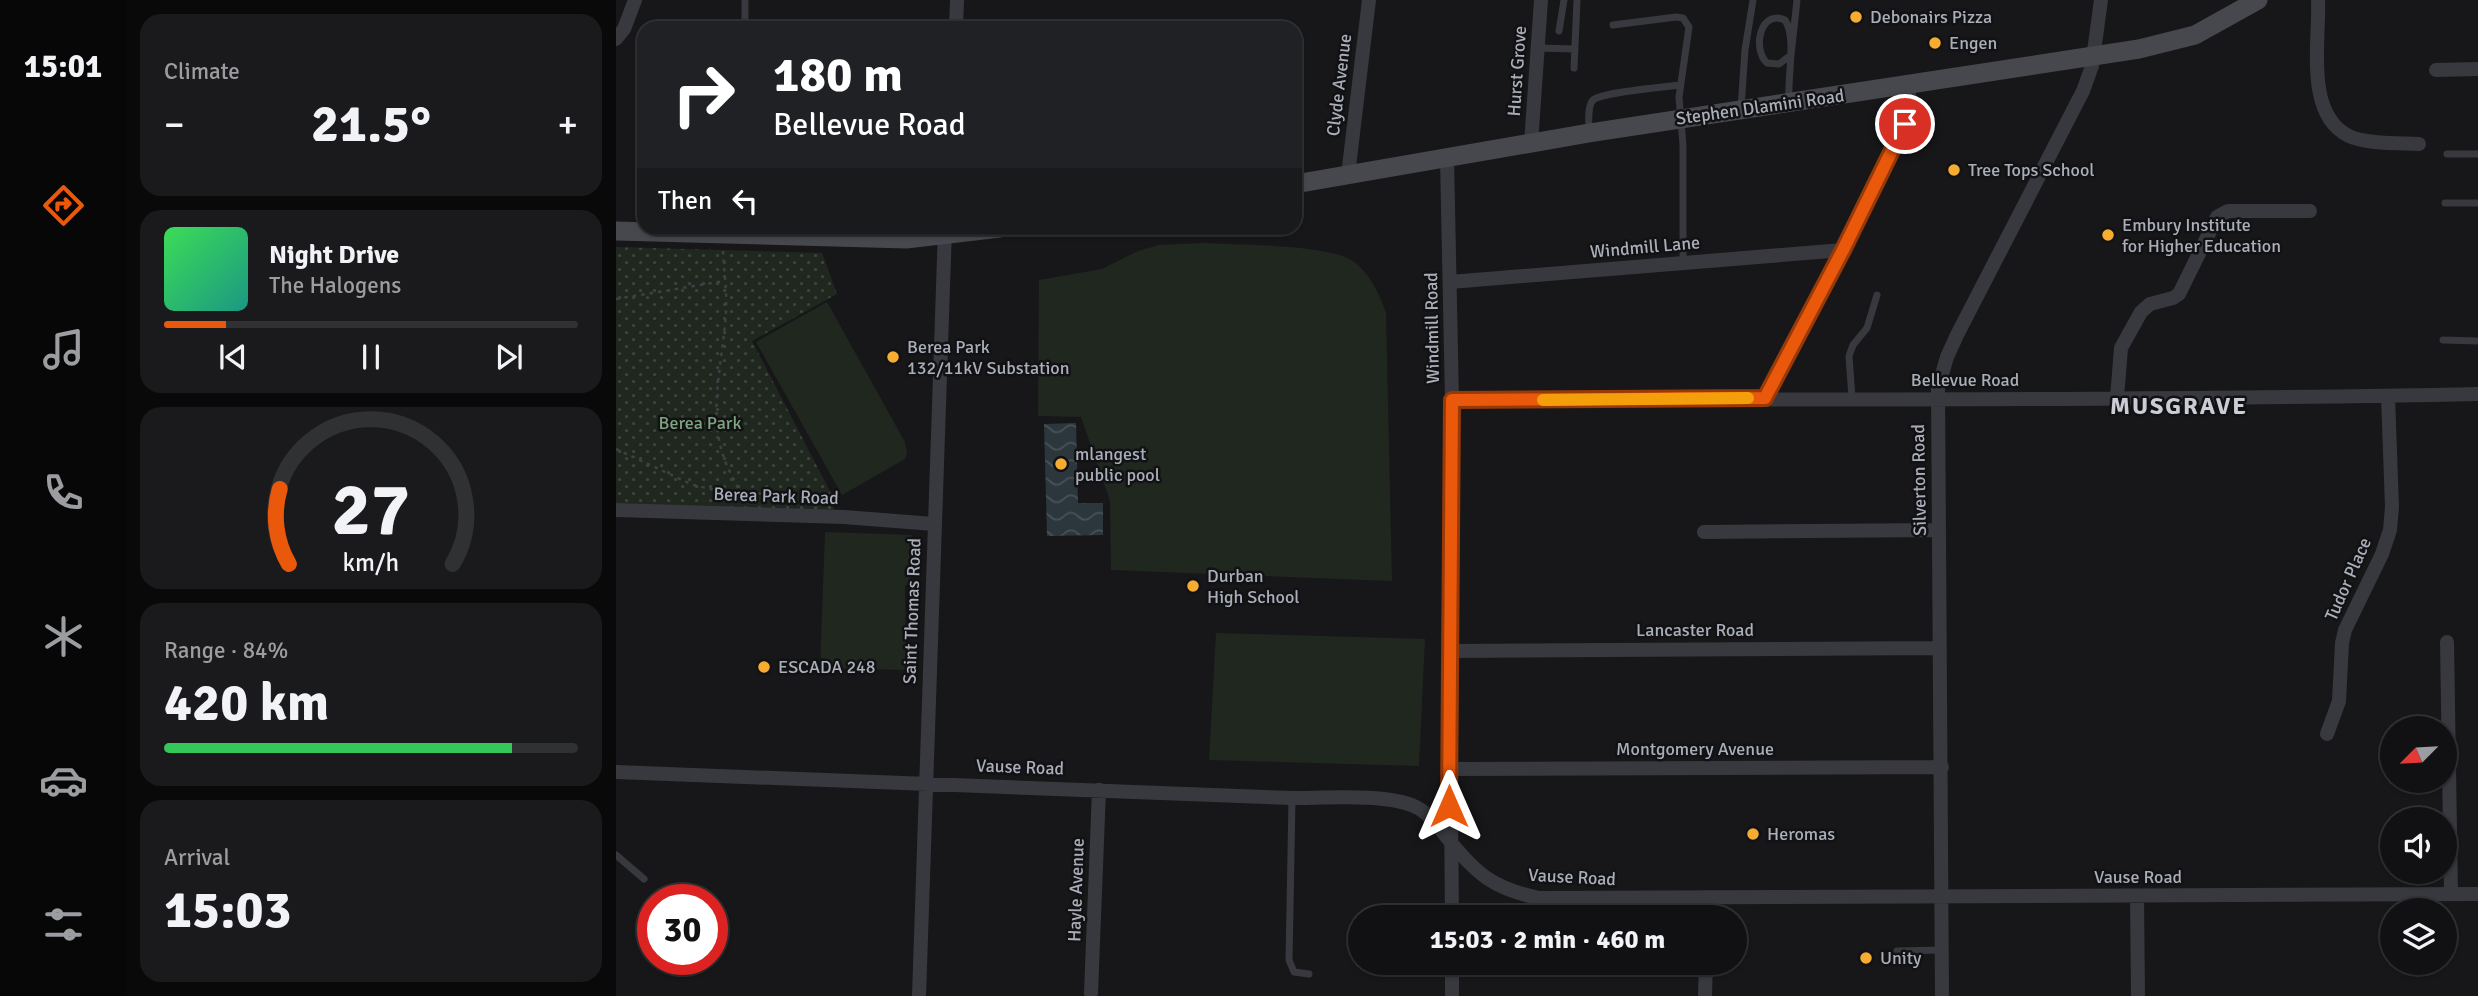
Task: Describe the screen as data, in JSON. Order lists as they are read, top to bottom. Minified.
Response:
{"streets":{"main road":["Stephen Dlamini Road"],"street":["Hurst Grove","Clyde Avenue","Windmill Lane","Windmill Road","Bellevue Road","Silverton Road","Berea Park Road","Tudor Place","Saint Thomas Road","Lancaster Road","Montgomery Avenue","Vause Road","Hayle Avenue"]},"crossings":[["Hurst Grove","Stephen Dlamini Road"],["Clyde Avenue","Stephen Dlamini Road"],["Stephen Dlamini Road","Windmill Road"],["Stephen Dlamini Road","Silverton Road"],["Windmill Lane","Windmill Road"],["Windmill Road","Bellevue Road"],["Windmill Road","Lancaster Road"],["Windmill Road","Montgomery Avenue"],["Windmill Road","Vause Road"],["Bellevue Road","Silverton Road"],["Bellevue Road","Tudor Place"],["Silverton Road","Lancaster Road"],["Silverton Road","Montgomery Avenue"],["Silverton Road","Vause Road"],["Berea Park Road","Saint Thomas Road"],["Saint Thomas Road","Vause Road"],["Vause Road","Hayle Avenue"]],"districts":["MUSGRAVE"],"parks":["Berea Park"],"places":["Debonairs Pizza","Engen","Tree Tops School","Embury Institute for Higher Education","Berea Park 132/11kV Substation","mlangest public pool","Durban High School","ESCADA 248","Heromas","Unity"],"north":"bottom left","page":{"tabs":"15:01","tile":["Climate",["Range · 84%","420 km"],["Arrival","15:03"]],"turn":["180 m","Bellevue Road"],"heat":["−","21.5°","+"],"then":"Then","song":["Night Drive","The Halogens"],"limit":"30","trip":"15:03 · 2 min · 460 m","gauge":["27","km/h"]}}
